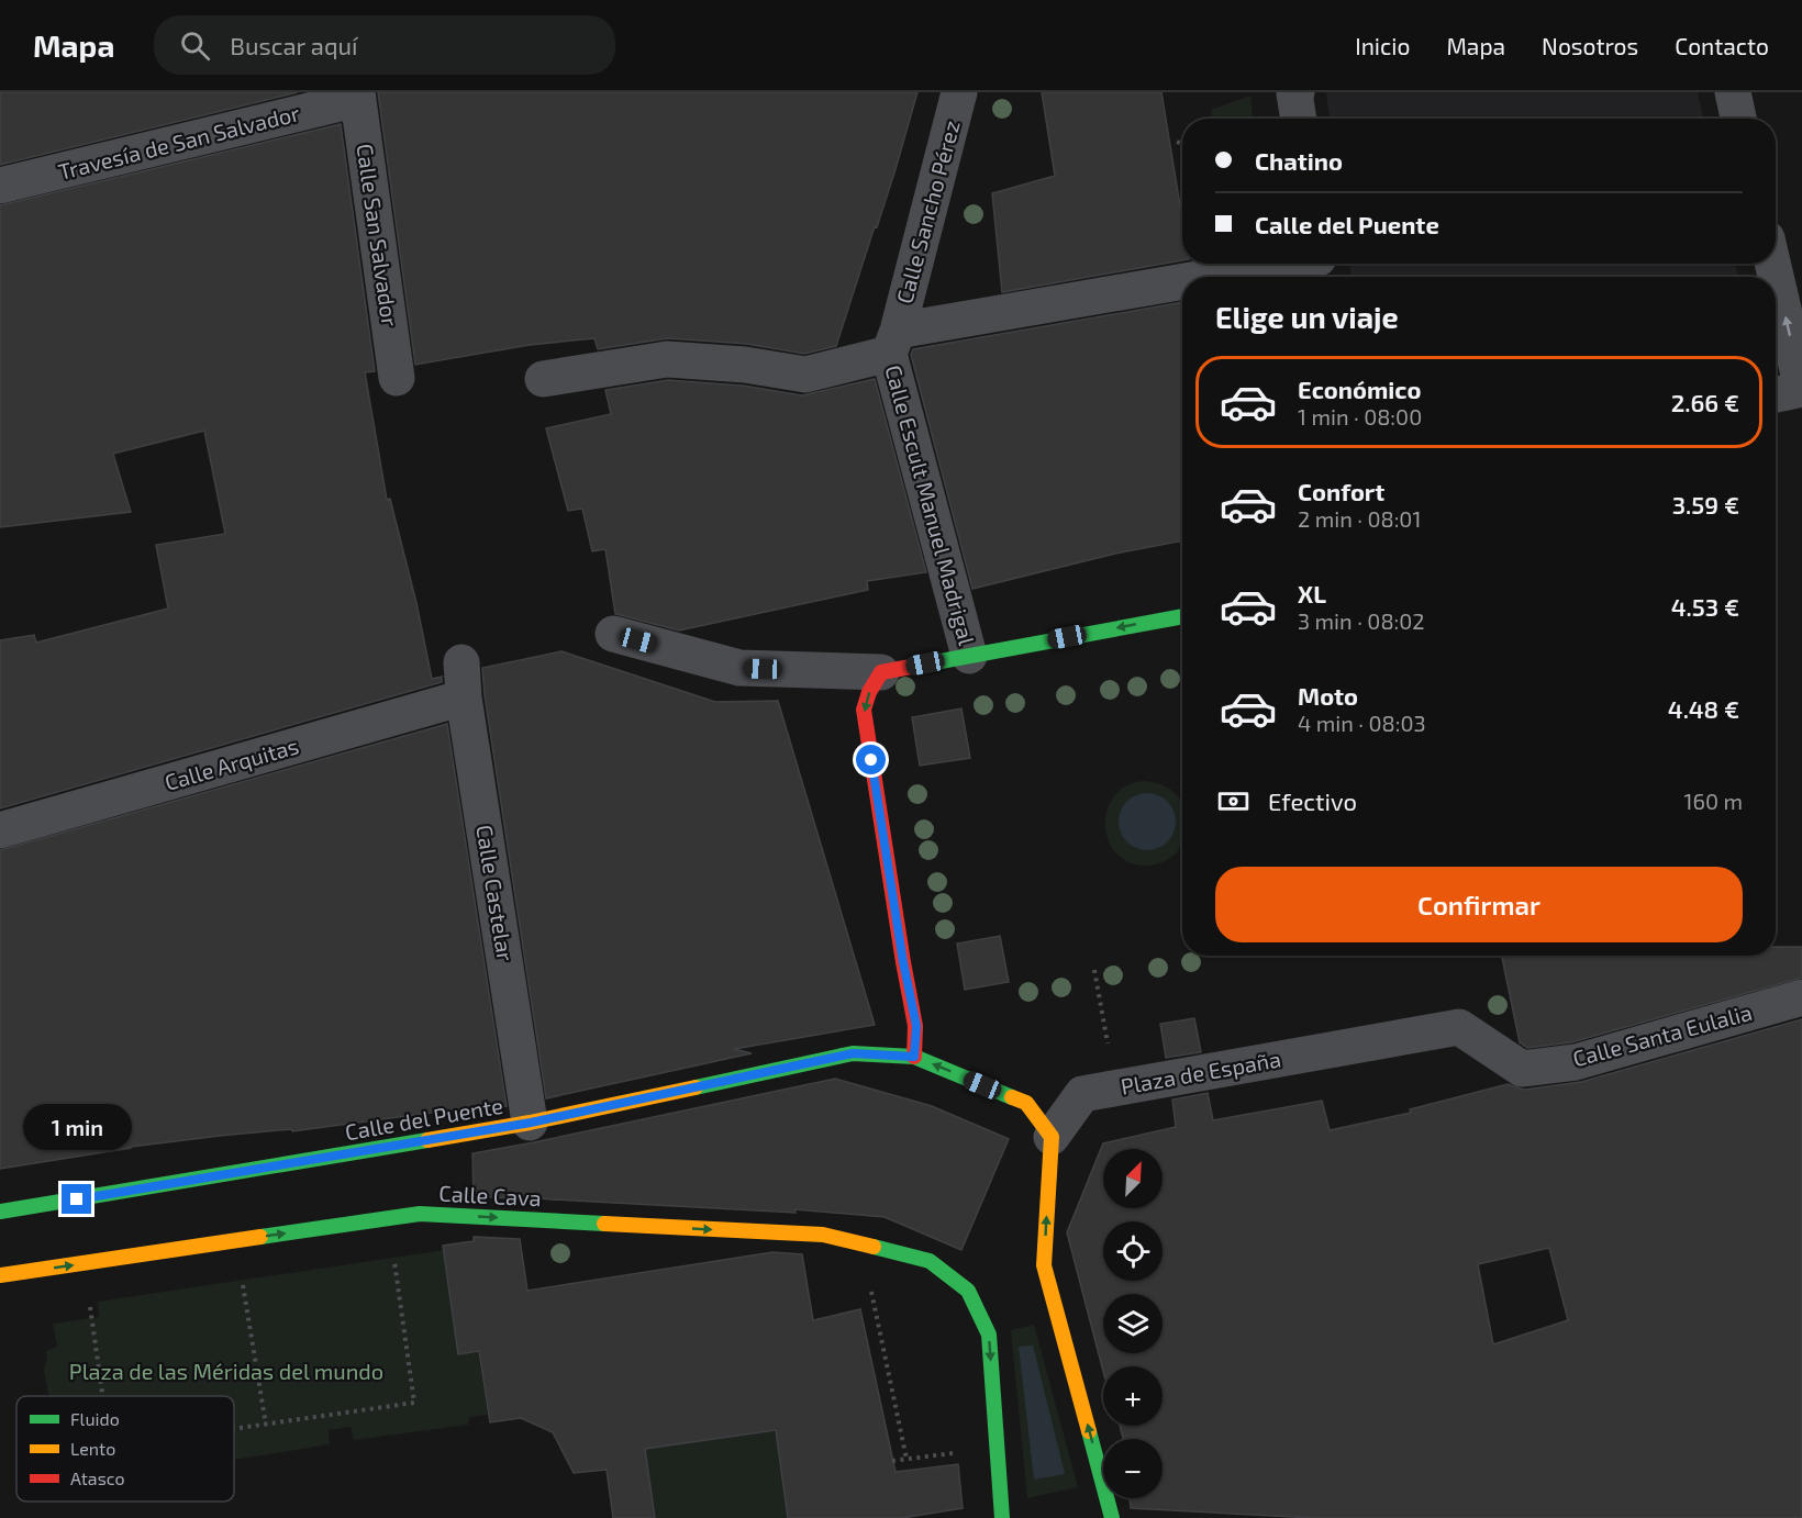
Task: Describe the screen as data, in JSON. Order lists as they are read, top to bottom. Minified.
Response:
{"streets":{"main road":["Calle del Puente","Calle Cava"],"street":["Travesía de San Salvador","Calle Sancho Pérez","Calle San Salvador","Calle Escult Manuel Madrigal","Calle Arquitas","Calle Castelar","Calle Santa Eulalia","Plaza de España"]},"crossings":[["Travesía de San Salvador","Calle San Salvador"],["Calle Sancho Pérez","Calle Escult Manuel Madrigal"],["Calle Arquitas","Calle Castelar"],["Calle Castelar","Calle del Puente"],["Calle Santa Eulalia","Plaza de España"]],"one_way":["Calle Cava"],"parks":["Plaza de las Méridas del mundo"],"legend":["Fluido","Lento","Atasco"],"north":"top right","page":{"header":"Mapa","search":"Buscar aquí","nav":["Inicio","Mapa","Nosotros","Contacto"],"banner":["Chatino","Calle del Puente"],"heading":"Elige un viaje","list":[{"name":"Económico","note":"1 min · 08:00","value":"2.66 €"},{"name":"Confort","note":"2 min · 08:01","value":"3.59 €"},{"name":"XL","note":"3 min · 08:02","value":"4.53 €"},{"name":"Moto","note":"4 min · 08:03","value":"4.48 €"}],"pay":["Efectivo","160 m"],"buttons":"Confirmar","bubble":"1 min","map_buttons":["+","−"]}}
